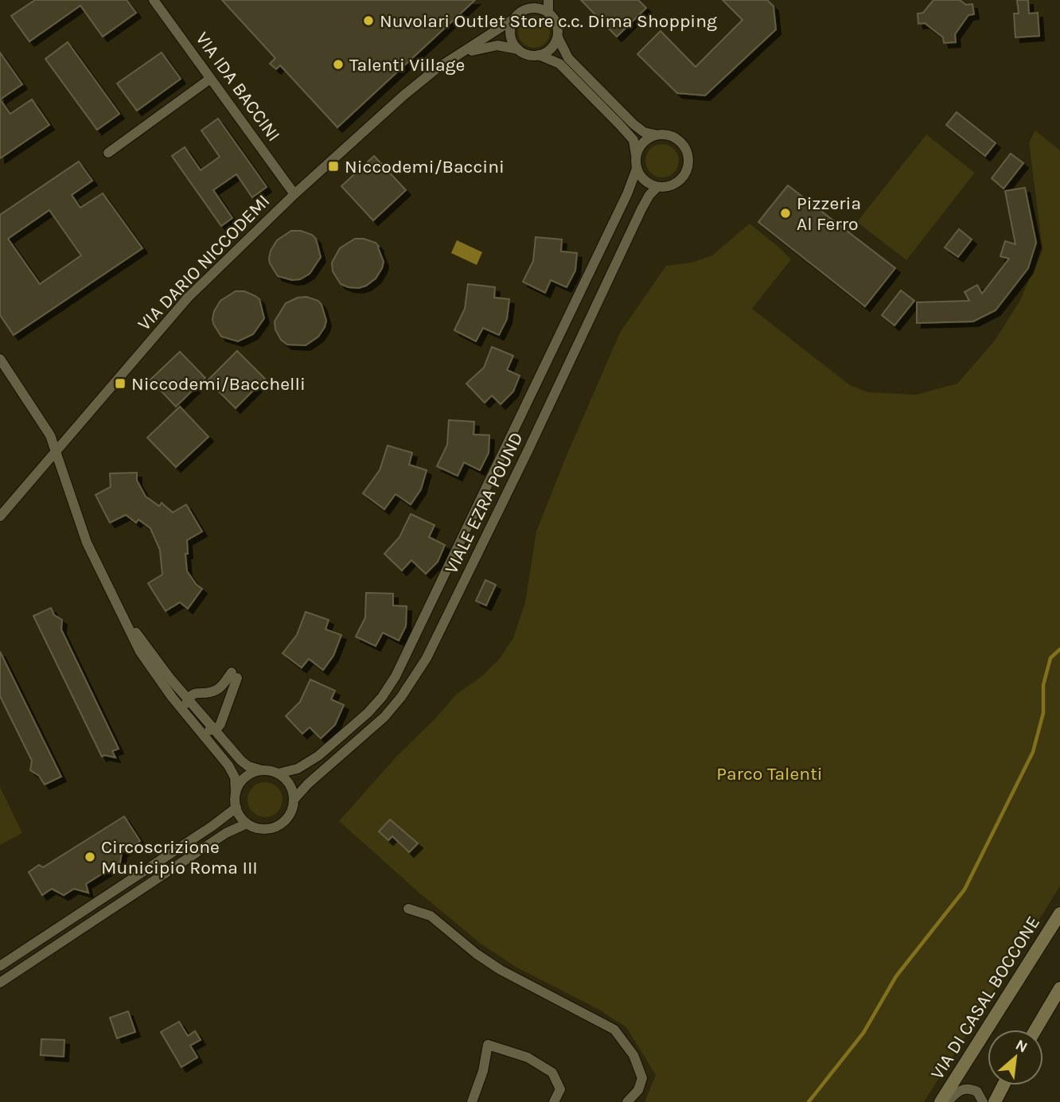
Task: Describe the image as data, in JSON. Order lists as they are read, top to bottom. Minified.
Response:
{"streets":{"street":["VIA IDA BACCINI","VIA DARIO NICCODEMI","VIALE EZRA POUND","VIA DI CASAL BOCCONE"]},"crossings":[["VIA IDA BACCINI","VIA DARIO NICCODEMI"]],"parks":["Parco Talenti"],"places":{"other":["Nuvolari Outlet Store c.c. Dima Shopping","Talenti Village","Pizzeria Al Ferro","Circoscrizione Municipio Roma III"],"transit":["Niccodemi/Baccini","Niccodemi/Bacchelli"]},"north":"top right"}
